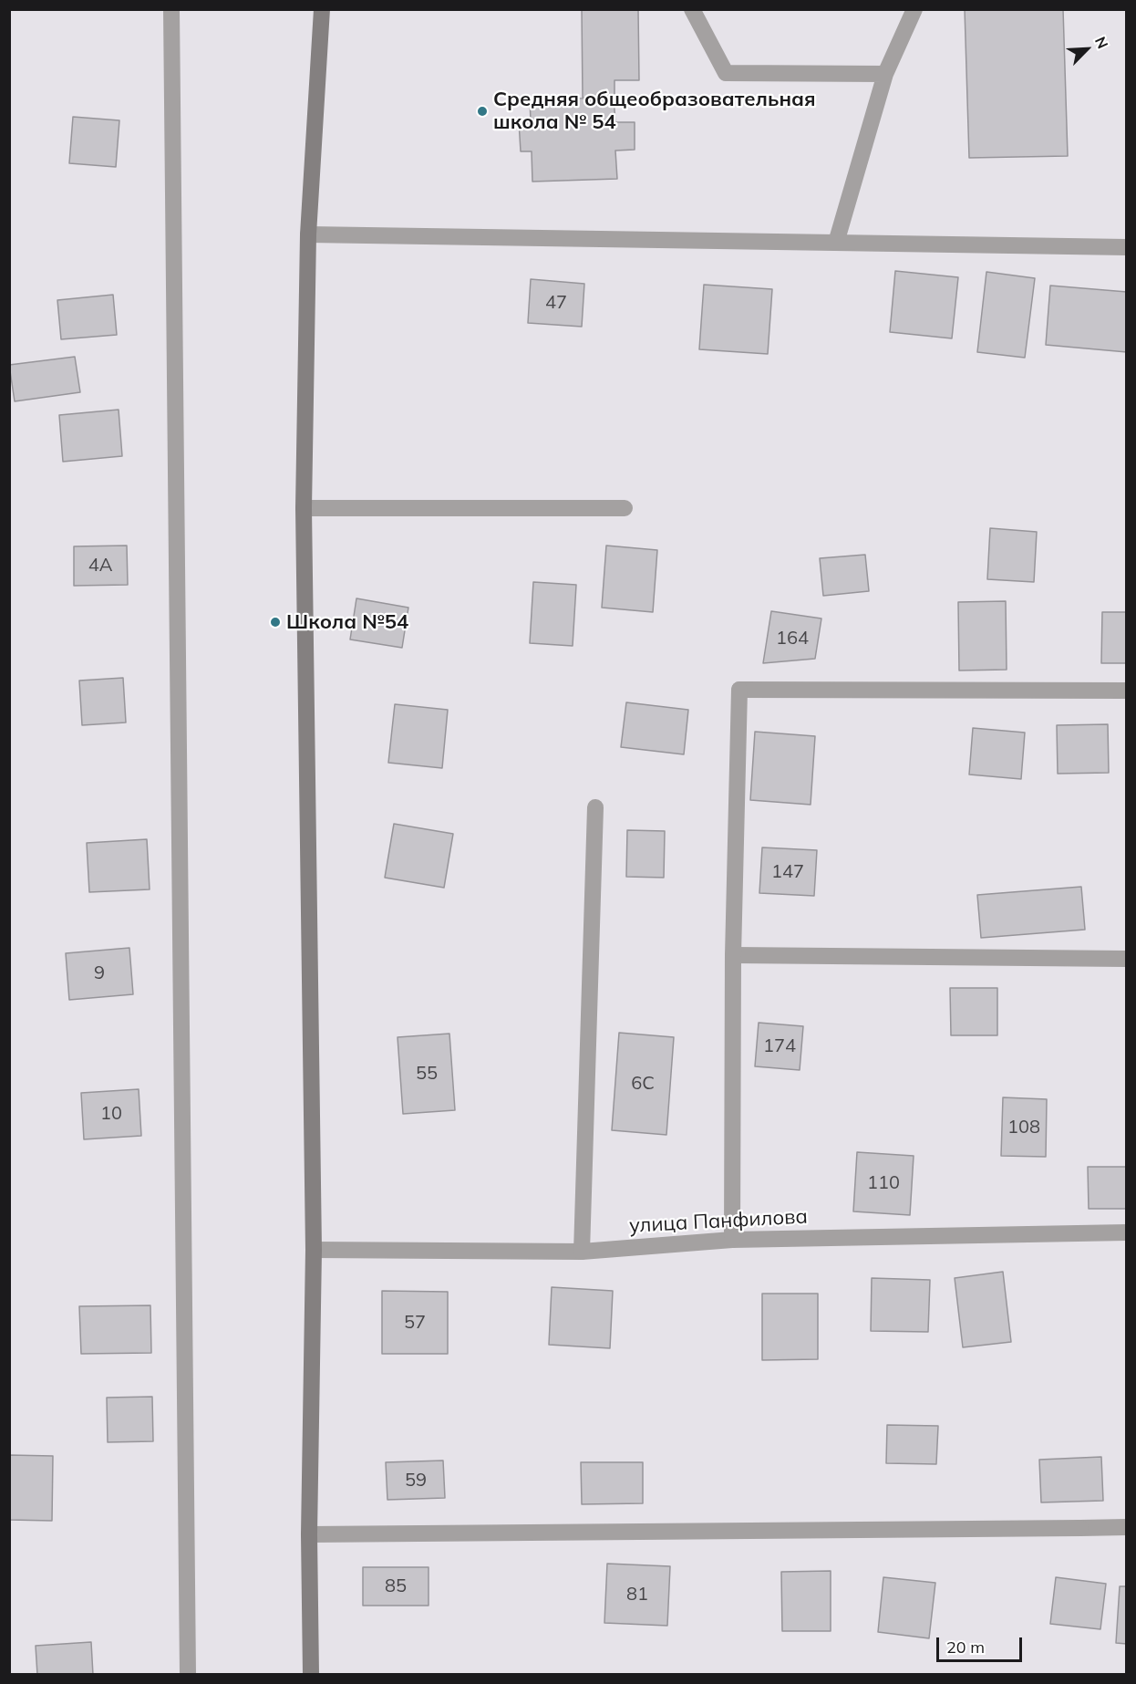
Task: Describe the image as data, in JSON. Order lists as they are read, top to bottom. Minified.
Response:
{"streets":{"street":["улица Панфилова"]},"places":["Средняя общеобразовательная школа № 54","Школа №54"],"house_numbers":["47","4А","164","147","9","174","55","6С","10","108","110","57","59","85","81"],"scale_bar":"20 m","north":"top right"}
